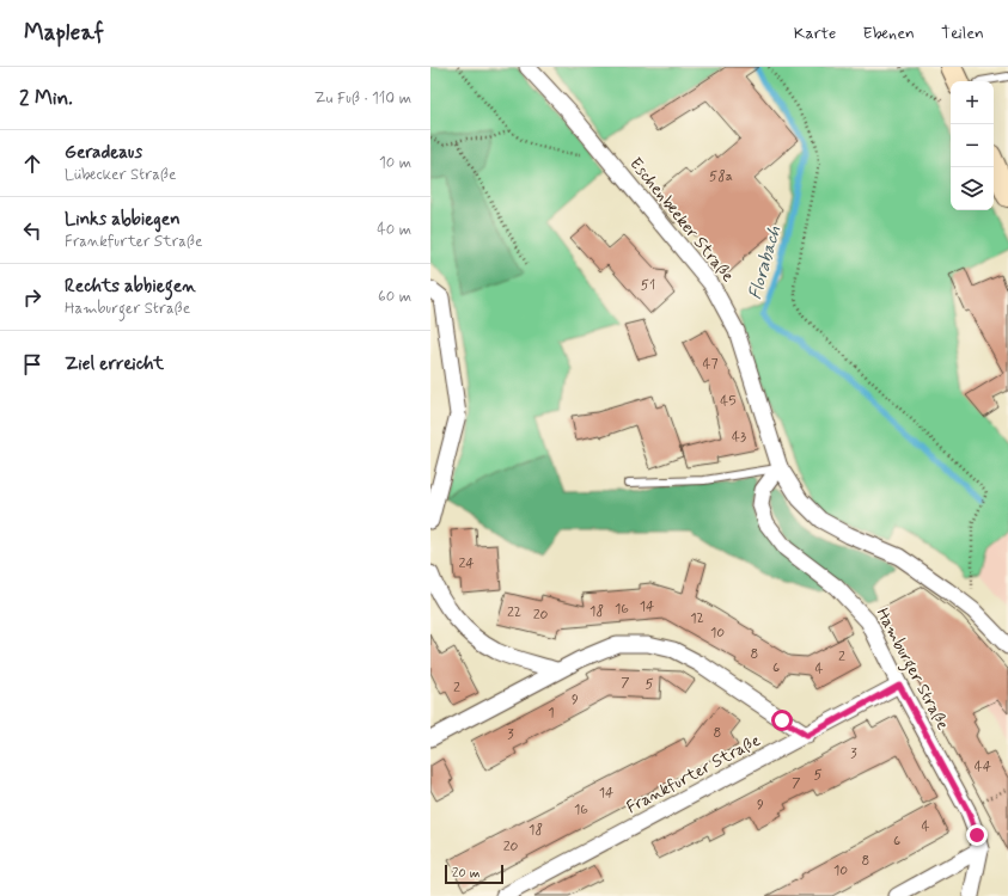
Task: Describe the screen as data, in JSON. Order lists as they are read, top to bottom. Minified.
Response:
{"streets":{"street":["Eschenbeeker Straße","Hamburger Straße","Frankfurter Straße"]},"crossings":[["Eschenbeeker Straße","Hamburger Straße"],["Hamburger Straße","Frankfurter Straße"]],"water":["Florabach"],"house_numbers":["58a","51","47","45","43","24","14","16","18","22","20","12","10","8","2","6","4","7","5","2","9","1","8","3","3","44","5","7","14","9","16","4","18","6","20","8","10"],"scale_bar":"20 m","page":{"header":"Mapleaf","nav":["Karte","Ebenen","Teilen"],"heading":["2 Min.","Zu Fuß · 110 m"],"map_buttons":["+","−"],"list":[["Geradeaus","Lübecker Straße","10 m"],["Links abbiegen","Frankfurter Straße","40 m"],["Rechts abbiegen","Hamburger Straße","60 m"],"Ziel erreicht"],"scale":"20 m"}}
